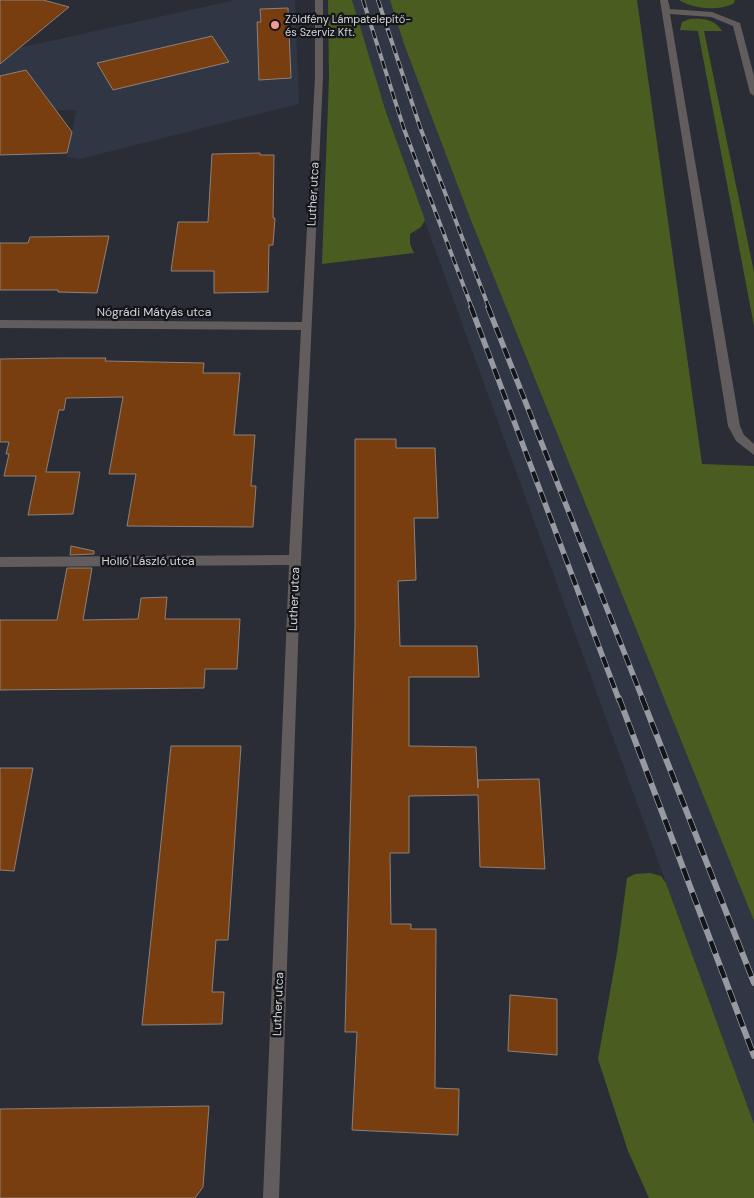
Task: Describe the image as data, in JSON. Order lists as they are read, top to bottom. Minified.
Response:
{"streets":{"street":["Luther utca","Nógrádi Mátyás utca","Holló László utca"]},"crossings":[["Luther utca","Nógrádi Mátyás utca"],["Luther utca","Holló László utca"]],"places":["Zöldfény Lámpatelepítő- és Szerviz Kft."]}
